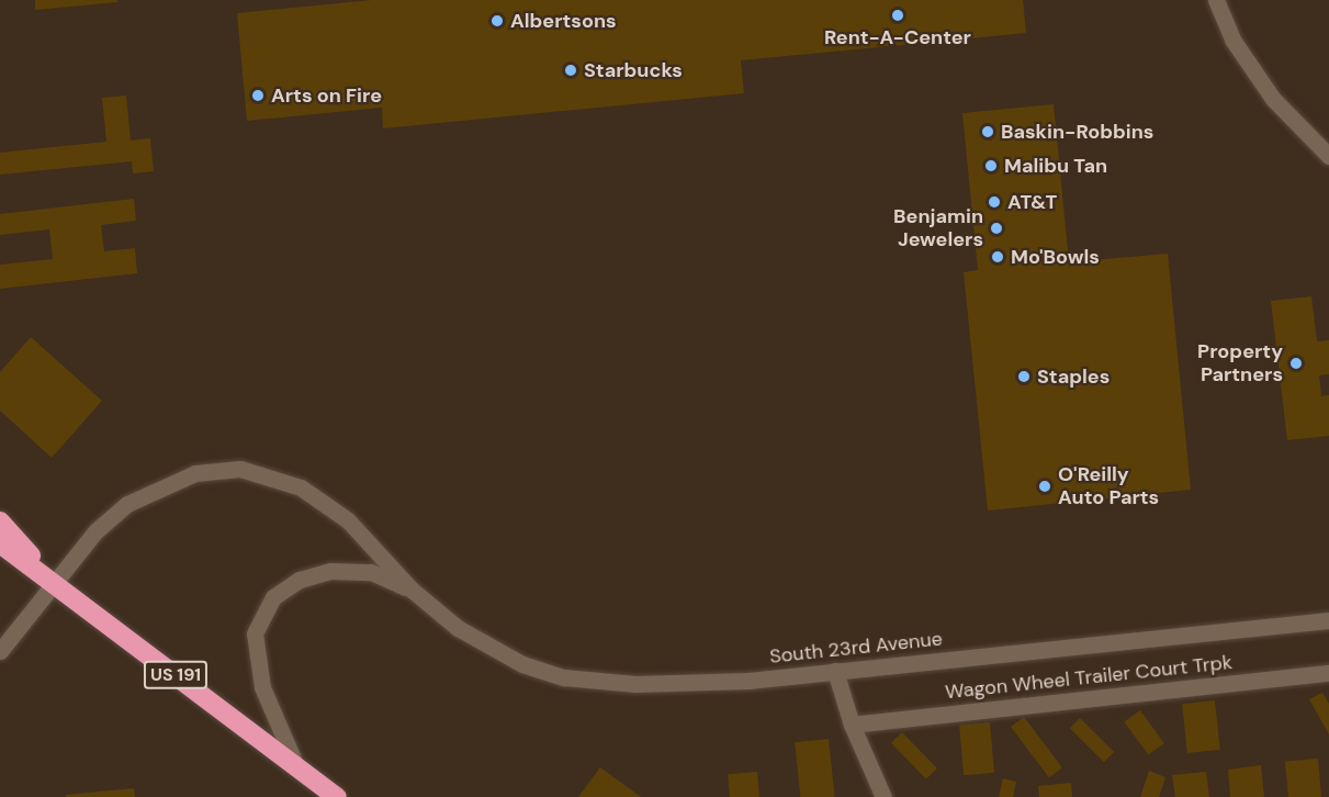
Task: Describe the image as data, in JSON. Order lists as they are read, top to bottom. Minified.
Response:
{"streets":{"highway":["US 191"],"street":["South 23rd Avenue","Wagon Wheel Trailer Court Trpk"]},"crossings":[["South 23rd Avenue","US 191"]],"places":["Rent-A-Center","Albertsons","Starbucks","Arts on Fire","Baskin-Robbins","Malibu Tan","AT&T","Benjamin Jewelers","Mo'Bowls","Property Partners","Staples","O'Reilly Auto Parts"]}
